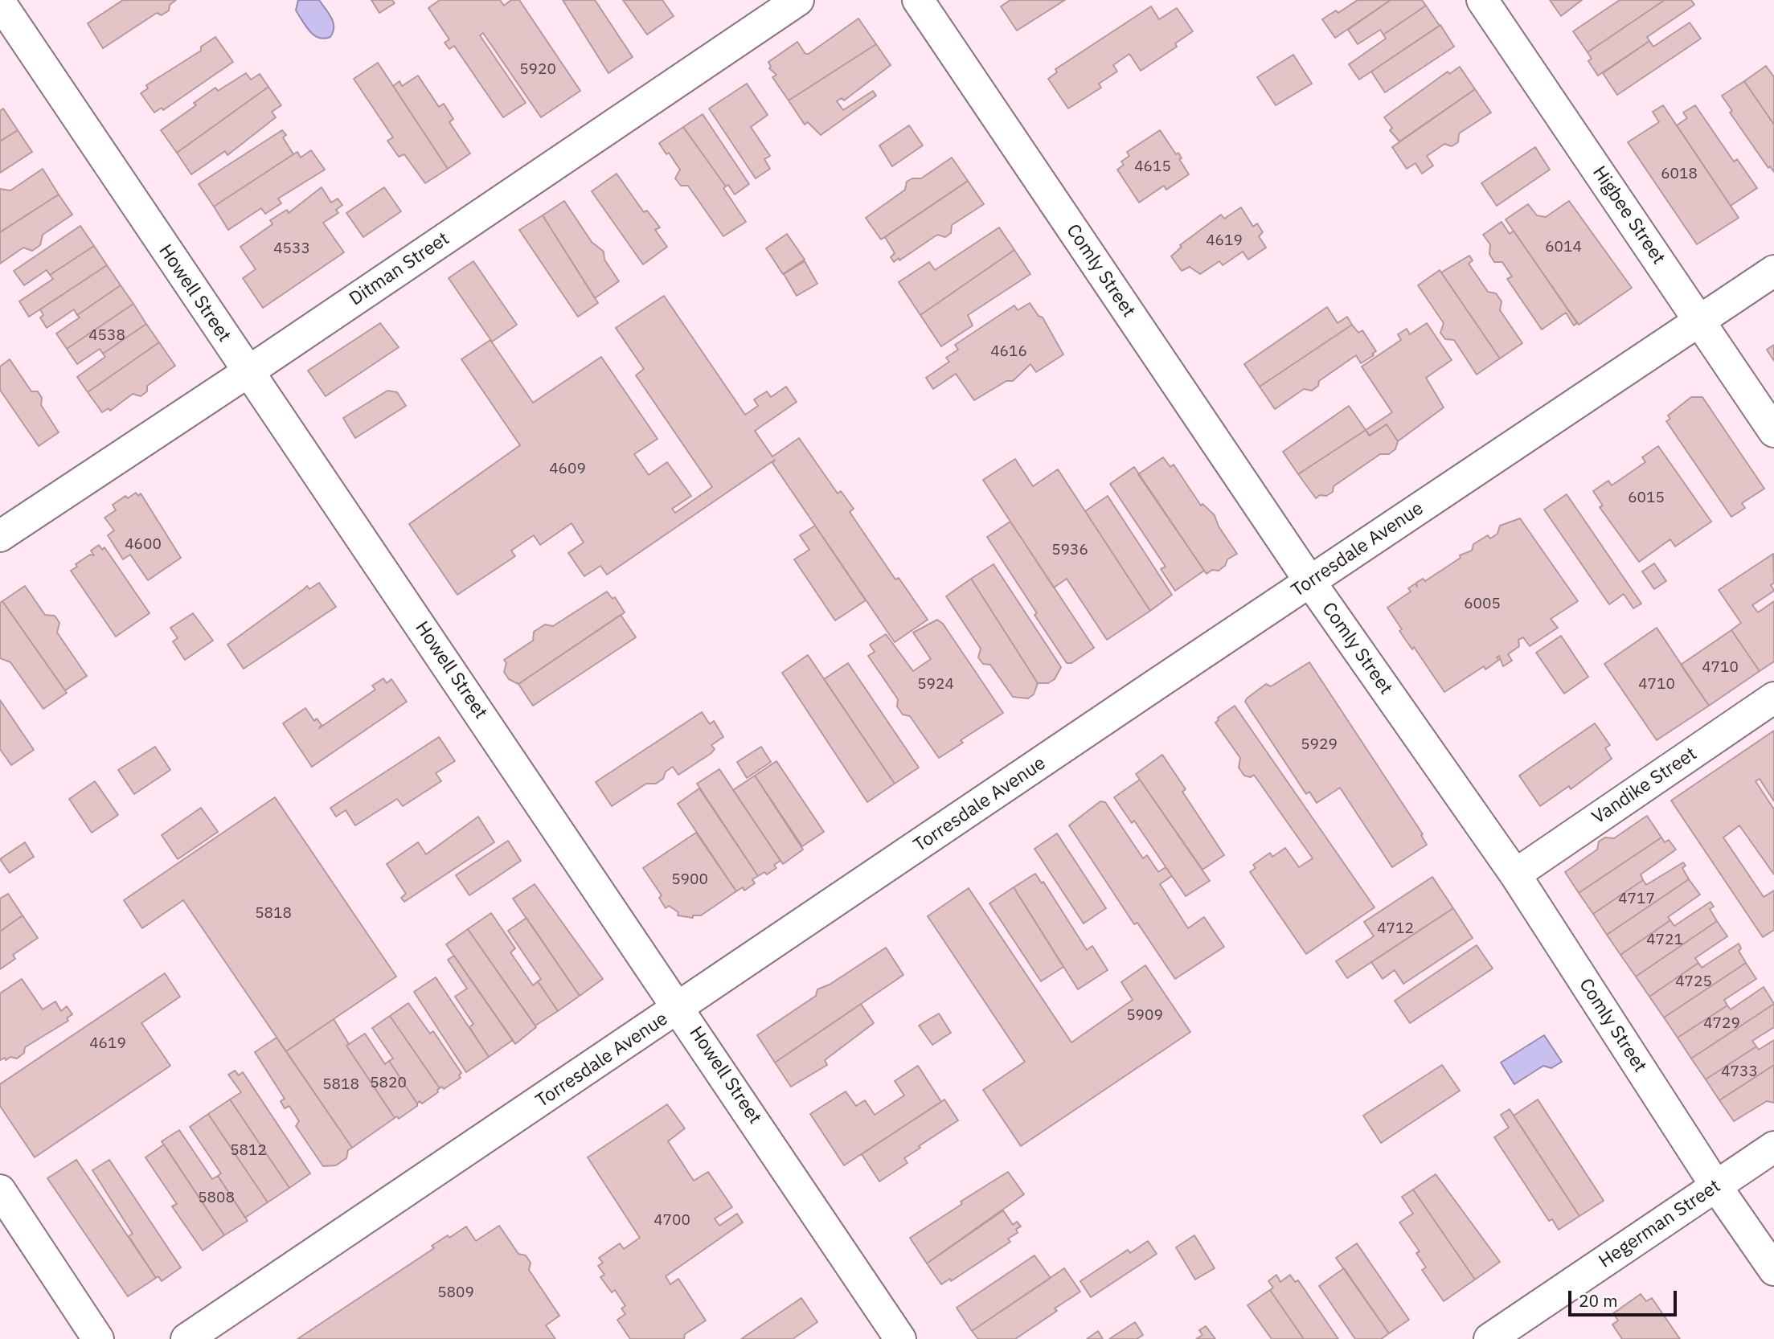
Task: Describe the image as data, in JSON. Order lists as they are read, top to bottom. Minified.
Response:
{"streets":{"street":["Higbee Street","Ditman Street","Comly Street","Howell Street","Torresdale Avenue","Vandike Street","Hegerman Street"]},"crossings":[["Higbee Street","Torresdale Avenue"],["Ditman Street","Howell Street"],["Comly Street","Torresdale Avenue"],["Comly Street","Vandike Street"],["Comly Street","Hegerman Street"],["Howell Street","Torresdale Avenue"]],"house_numbers":["5920","4615","6018","4619","6014","4533","4538","4616","4609","6015","4600","5936","6005","4710","5924","4710","5929","5900","4717","5818","4712","4721","4725","5909","4729","4619","4733","5820","5818","5812","5808","4700","5809"],"scale_bar":"20 m"}
